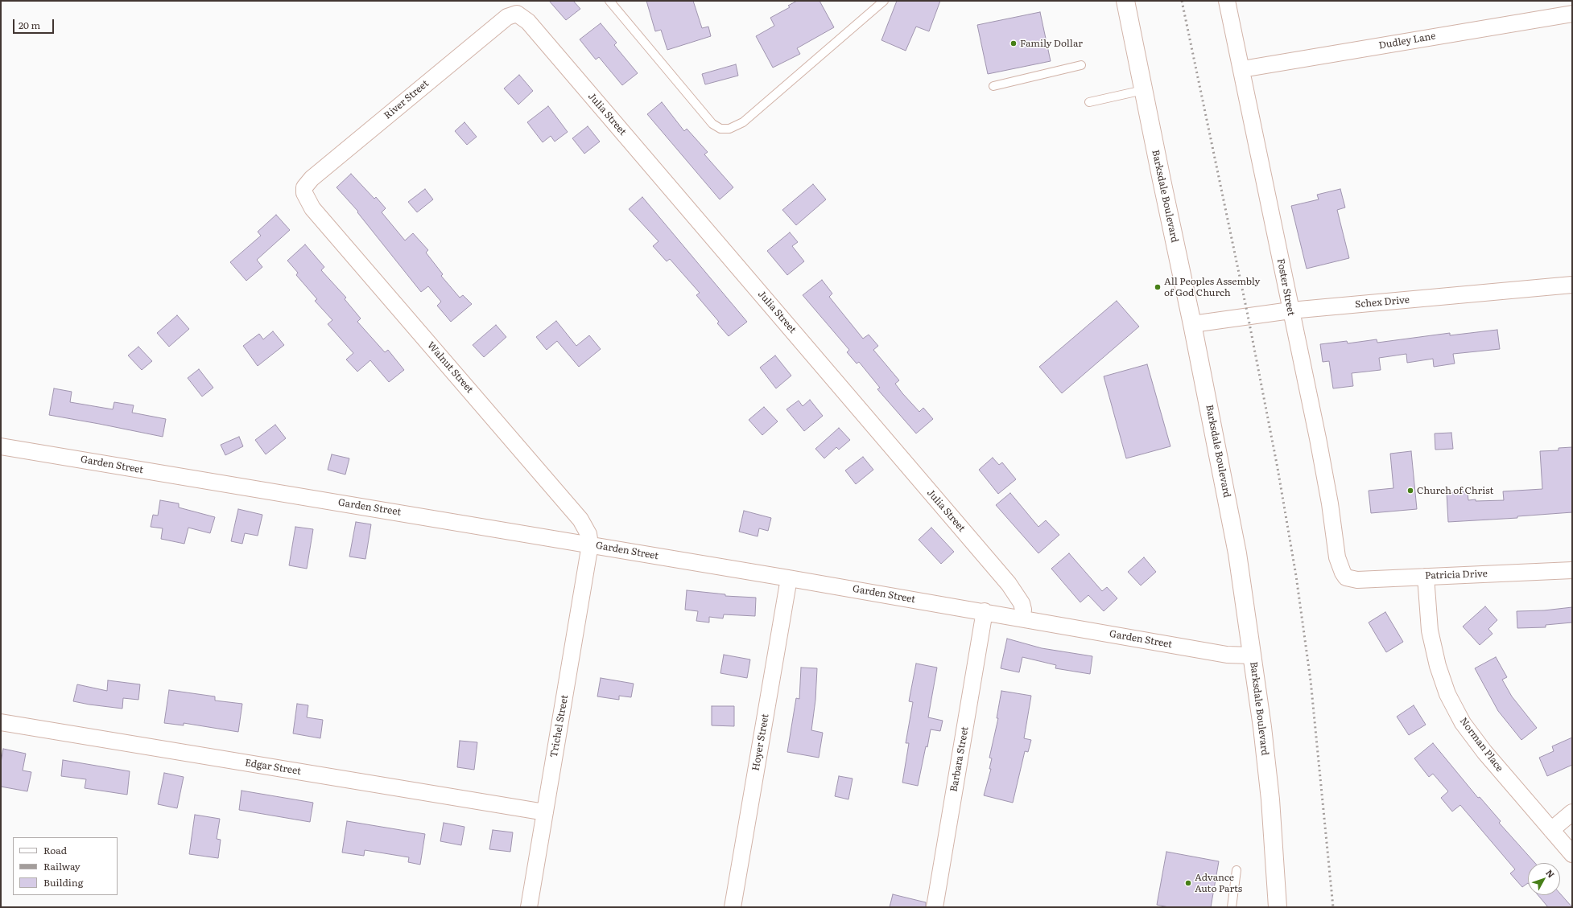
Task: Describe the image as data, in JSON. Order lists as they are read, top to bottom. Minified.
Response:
{"streets":{"main road":["Barksdale Boulevard"],"street":["Dudley Lane","River Street","Julia Street","Foster Street","Schex Drive","Walnut Street","Garden Street","Patricia Drive","Trichel Street","Hoyer Street","Norman Place","Barbara Street","Edgar Street"]},"crossings":[["Dudley Lane","Foster Street"],["River Street","Julia Street"],["River Street","Walnut Street"],["Julia Street","Garden Street"],["Barksdale Boulevard","Schex Drive"],["Barksdale Boulevard","Garden Street"],["Foster Street","Schex Drive"],["Foster Street","Patricia Drive"],["Walnut Street","Garden Street"],["Walnut Street","Trichel Street"],["Garden Street","Trichel Street"],["Garden Street","Hoyer Street"],["Garden Street","Barbara Street"],["Patricia Drive","Norman Place"],["Trichel Street","Edgar Street"]],"places":["Family Dollar","All Peoples Assembly of God Church","Church of Christ","Advance Auto Parts"],"legend":["Road","Railway","Building"],"scale_bar":"20 m","north":"top right"}
